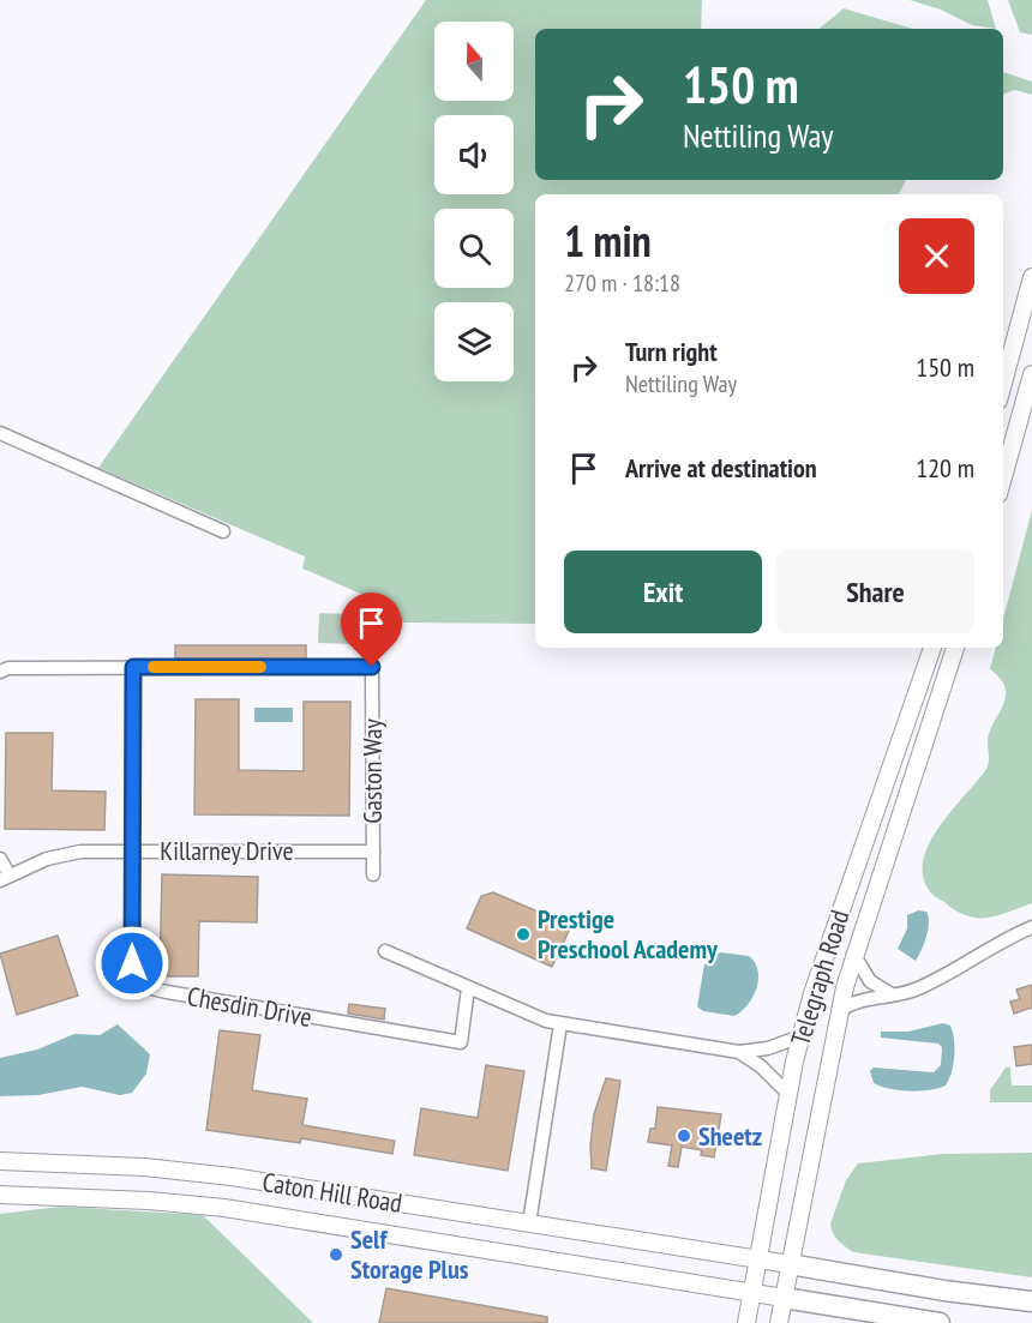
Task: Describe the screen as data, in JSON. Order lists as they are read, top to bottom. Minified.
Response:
{"streets":{"main road":["Telegraph Road","Caton Hill Road"],"street":["Gaston Way","Killarney Drive","Chesdin Drive"]},"crossings":[["Gaston Way","Killarney Drive"],["Gaston Way","Chesdin Drive"],["Killarney Drive","Chesdin Drive"],["Telegraph Road","Caton Hill Road"]],"places":["Prestige Preschool Academy","Sheetz","Self Storage Plus"],"north":"top","page":{"turn":["150 m","Nettiling Way"],"heading":["1 min","270 m · 18:18"],"list":[{"name":"Turn right","note":"Nettiling Way","value":"150 m"},{"name":"Arrive at destination","value":"120 m"}],"buttons":["Exit","Share"]}}
